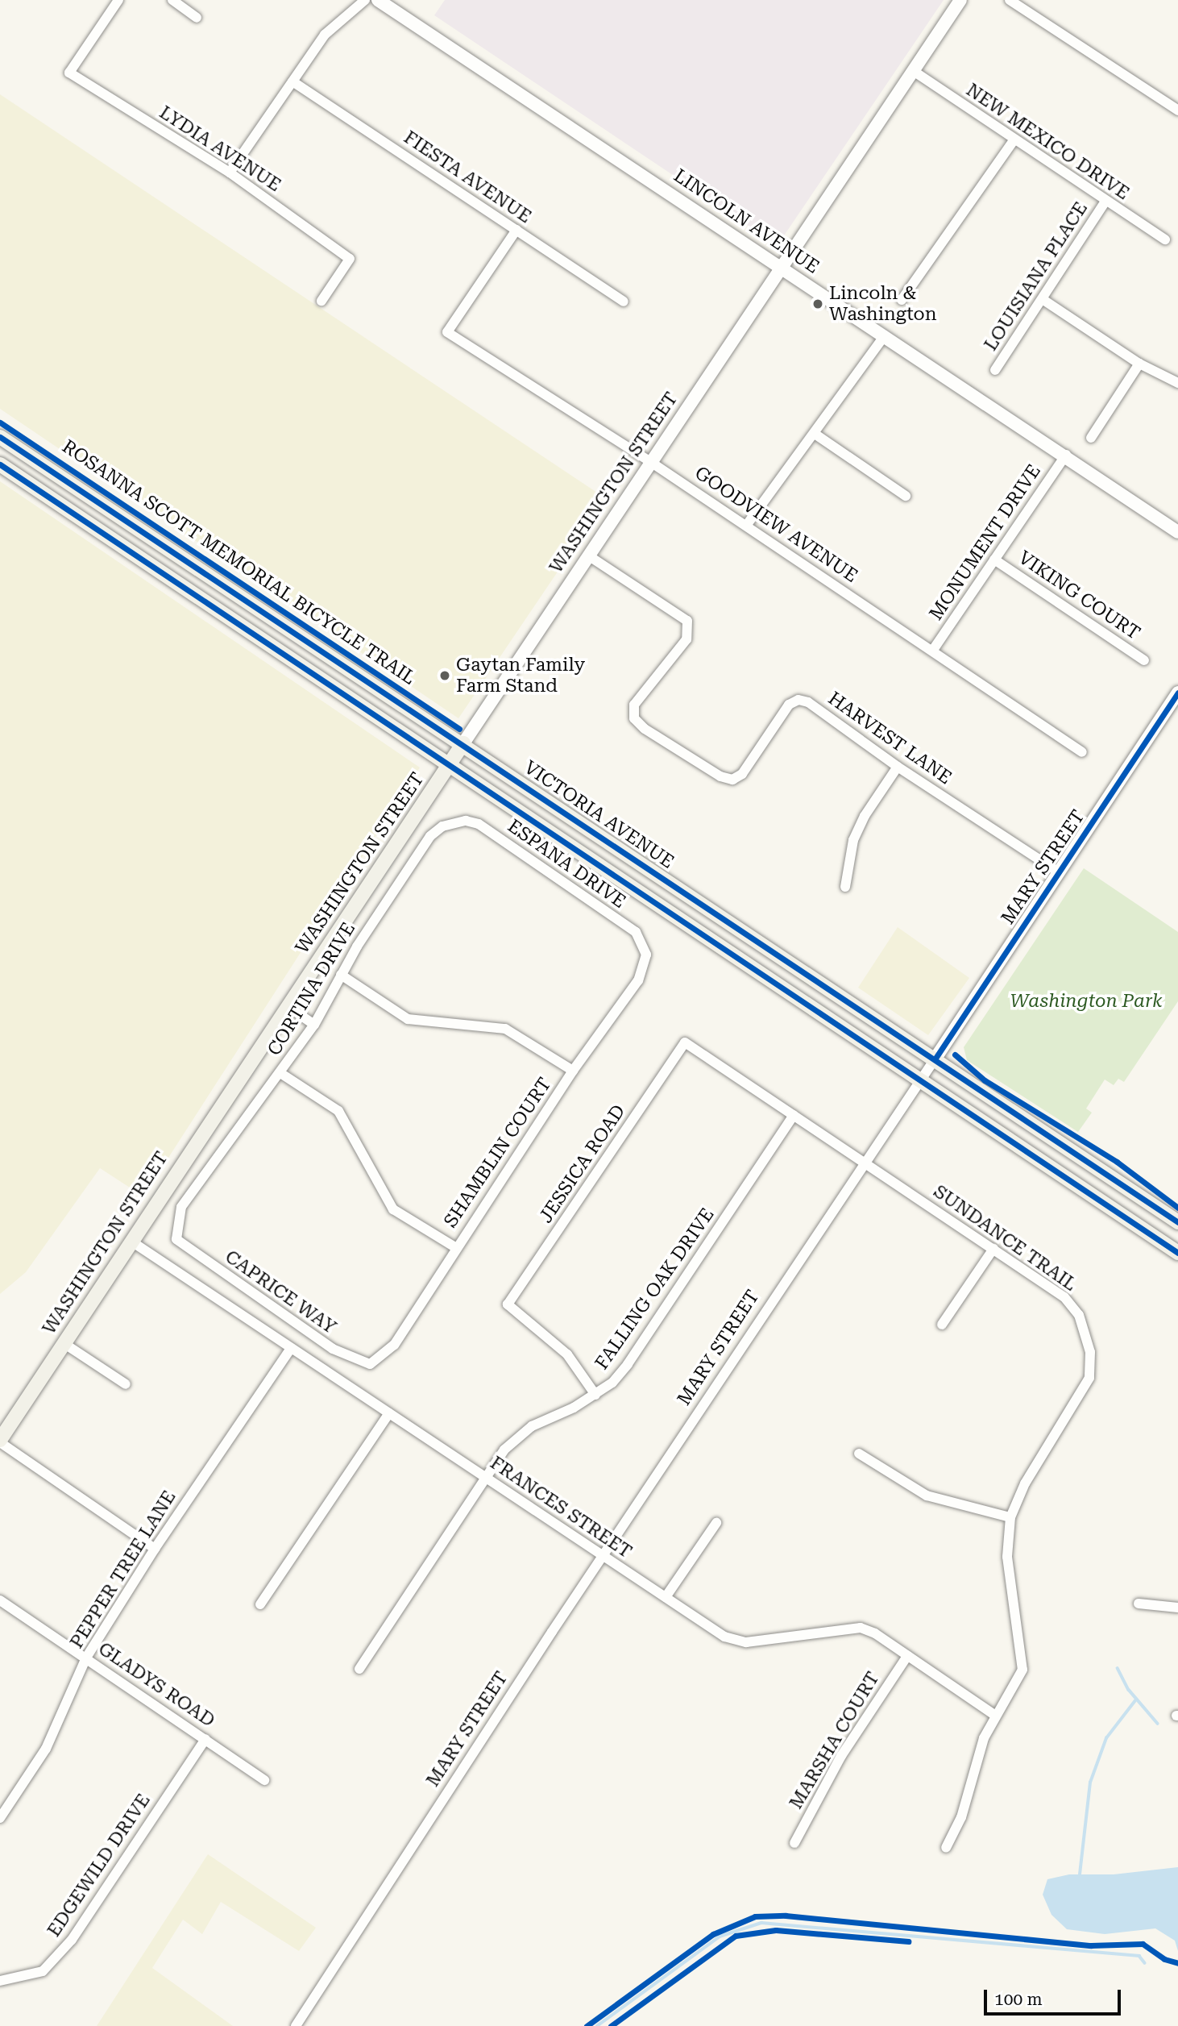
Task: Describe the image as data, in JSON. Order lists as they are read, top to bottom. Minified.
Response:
{"streets":{"main road":["WASHINGTON STREET","VICTORIA AVENUE"],"street":["NEW MEXICO DRIVE","LYDIA AVENUE","FIESTA AVENUE","LINCOLN AVENUE","LOUISIANA PLACE","GOODVIEW AVENUE","MONUMENT DRIVE","VIKING COURT","HARVEST LANE","ESPANA DRIVE","MARY STREET","CORTINA DRIVE","SHAMBLIN COURT","JESSICA ROAD","SUNDANCE TRAIL","FALLING OAK DRIVE","CAPRICE WAY","FRANCES STREET","PEPPER TREE LANE","GLADYS ROAD","MARSHA COURT","EDGEWILD DRIVE"],"cycle path":["ROSANNA SCOTT MEMORIAL BICYCLE TRAIL"]},"crossings":[["NEW MEXICO DRIVE","LOUISIANA PLACE"],["NEW MEXICO DRIVE","WASHINGTON STREET"],["FIESTA AVENUE","GOODVIEW AVENUE"],["LINCOLN AVENUE","WASHINGTON STREET"],["LINCOLN AVENUE","MONUMENT DRIVE"],["WASHINGTON STREET","GOODVIEW AVENUE"],["WASHINGTON STREET","HARVEST LANE"],["WASHINGTON STREET","VICTORIA AVENUE"],["WASHINGTON STREET","FRANCES STREET"],["GOODVIEW AVENUE","MONUMENT DRIVE"],["MONUMENT DRIVE","VIKING COURT"],["HARVEST LANE","MARY STREET"],["VICTORIA AVENUE","MARY STREET"],["ESPANA DRIVE","CORTINA DRIVE"],["ESPANA DRIVE","SHAMBLIN COURT"],["MARY STREET","SUNDANCE TRAIL"],["MARY STREET","FRANCES STREET"],["CORTINA DRIVE","CAPRICE WAY"],["SHAMBLIN COURT","CAPRICE WAY"],["JESSICA ROAD","SUNDANCE TRAIL"],["JESSICA ROAD","FALLING OAK DRIVE"],["SUNDANCE TRAIL","FALLING OAK DRIVE"],["SUNDANCE TRAIL","FRANCES STREET"],["FALLING OAK DRIVE","FRANCES STREET"],["FRANCES STREET","PEPPER TREE LANE"],["FRANCES STREET","MARSHA COURT"],["PEPPER TREE LANE","GLADYS ROAD"],["GLADYS ROAD","EDGEWILD DRIVE"]],"parks":["Washington Park"],"places":["Lincoln & Washington","Gaytan Family Farm Stand"],"scale_bar":"100 m"}
